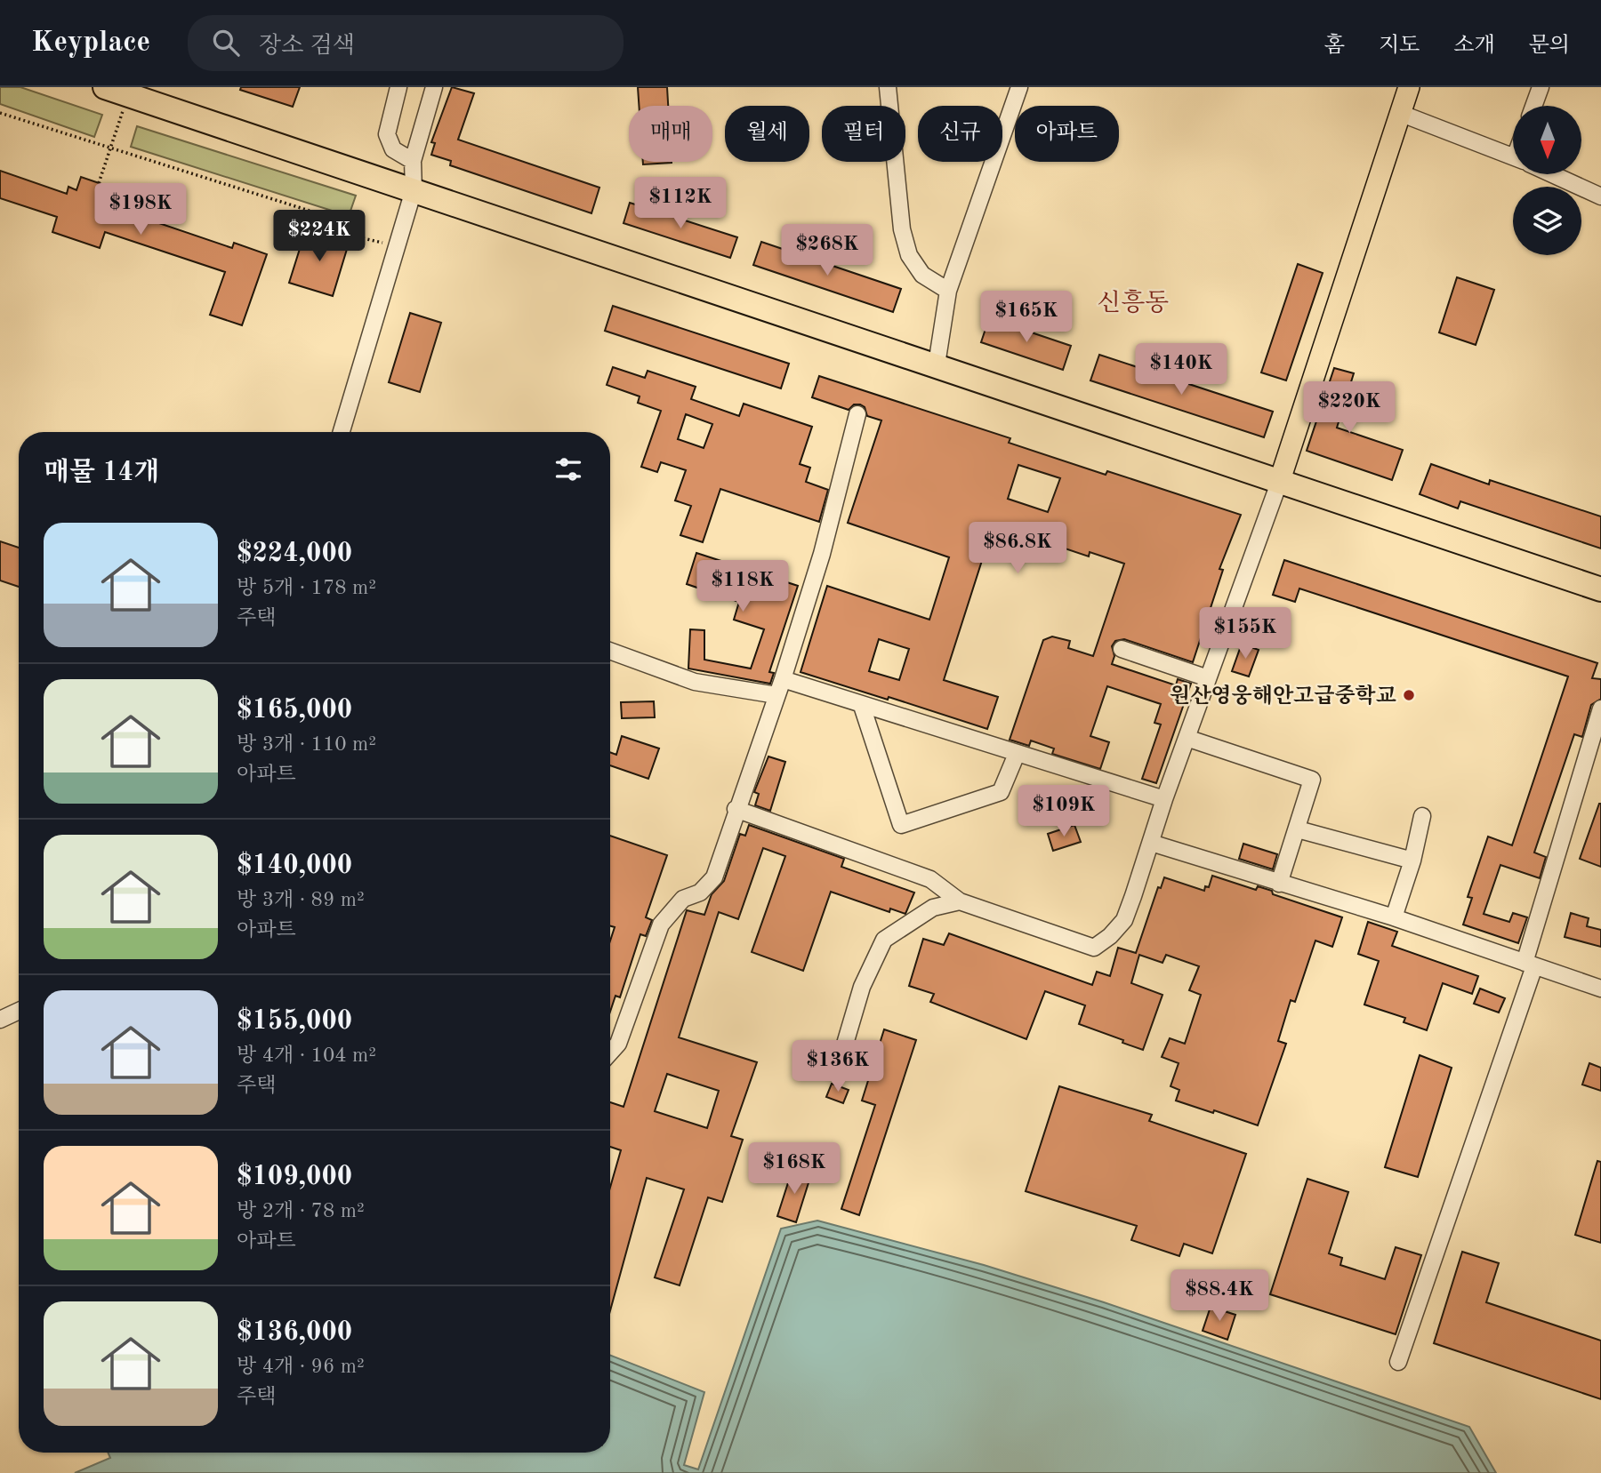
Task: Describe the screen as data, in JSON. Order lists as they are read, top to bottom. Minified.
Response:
{"districts":["신흥동"],"places":["원산영웅해안고급중학교"],"north":"bottom","page":{"header":"Keyplace","search":"장소 검색","nav":["홈","지도","소개","문의"],"chip":["매매","월세","필터","신규","아파트"],"price":["$112K","$198K","$224K","$268K","$165K","$140K","$220K","$86.8K","$118K","$155K","$109K","$136K","$168K","$88.4K"],"heading":"매물 14개","list":[{"name":"$224,000","note":"방 5개 · 178 m² · 주택"},{"name":"$165,000","note":"방 3개 · 110 m² · 아파트"},{"name":"$140,000","note":"방 3개 · 89 m² · 아파트"},{"name":"$155,000","note":"방 4개 · 104 m² · 주택"},{"name":"$109,000","note":"방 2개 · 78 m² · 아파트"},{"name":"$136,000","note":"방 4개 · 96 m² · 주택"}]}}
